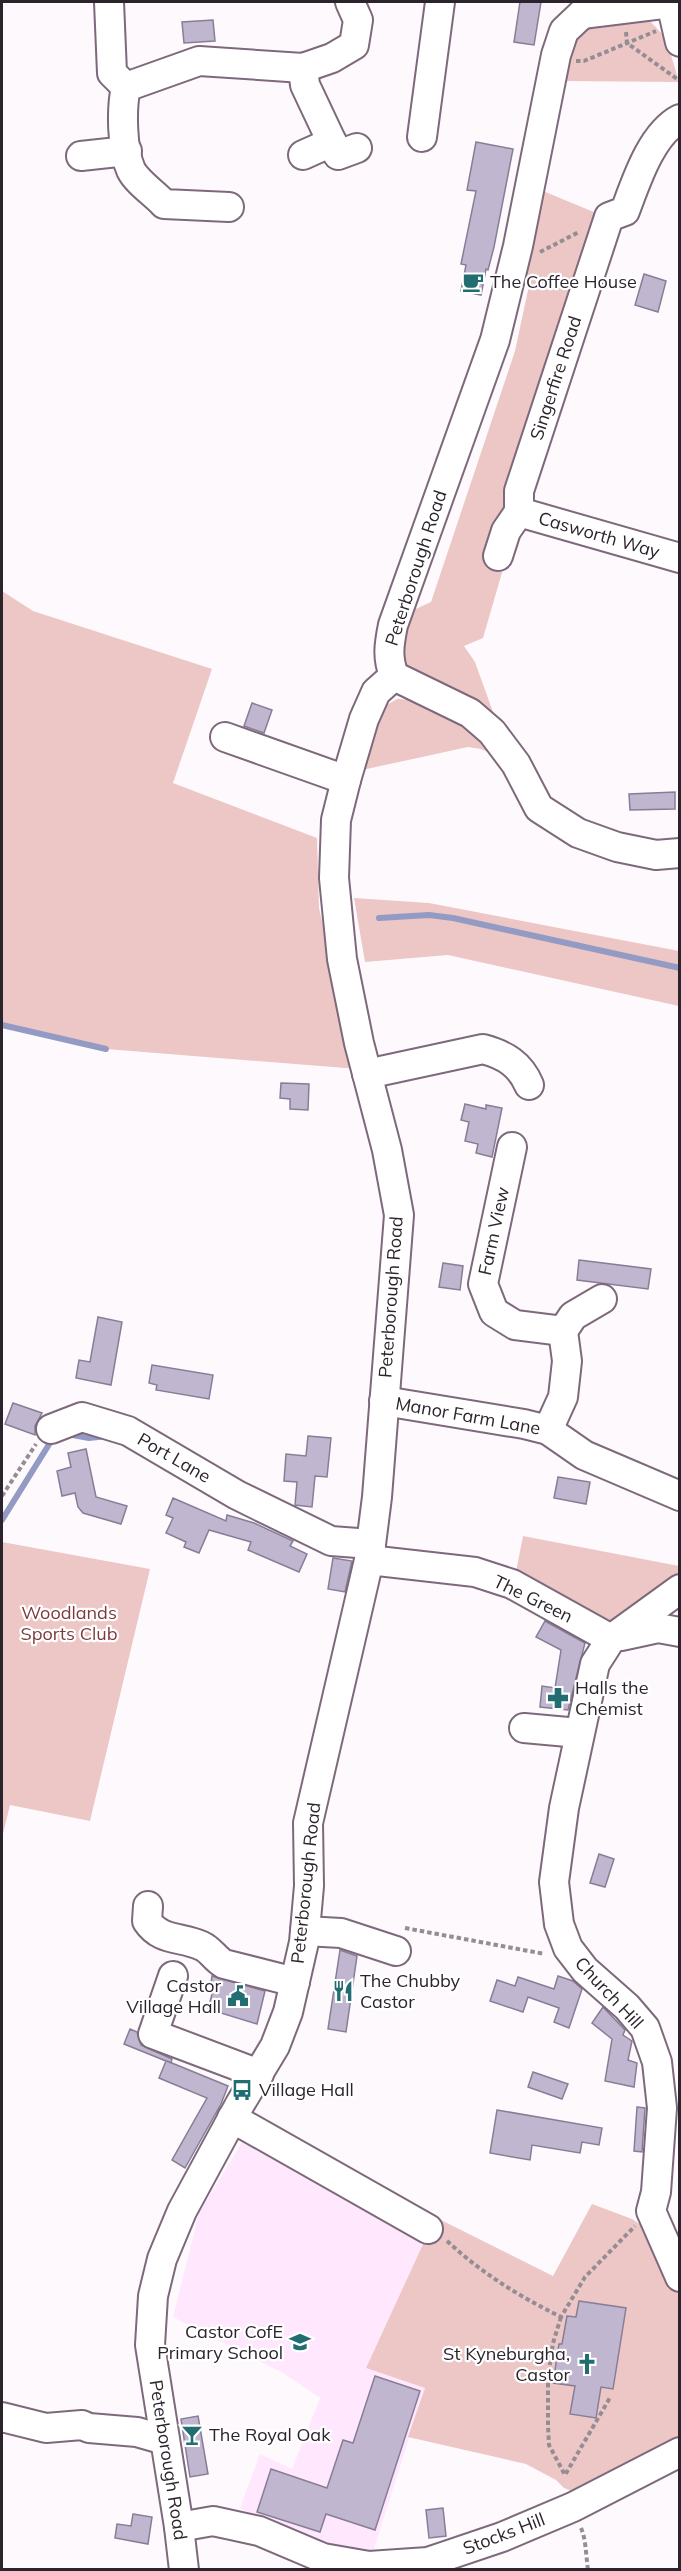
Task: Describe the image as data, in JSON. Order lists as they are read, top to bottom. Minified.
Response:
{"streets":{"street":["Singerfire Road","Casworth Way","Peterborough Road","Farm View","Manor Farm Lane","Port Lane","The Green","Church Hill","Stocks Hill"]},"crossings":[["Singerfire Road","Casworth Way"],["Peterborough Road","Manor Farm Lane"],["Peterborough Road","Port Lane"],["Peterborough Road","The Green"],["Peterborough Road","Stocks Hill"],["Port Lane","The Green"],["The Green","Church Hill"]],"parks":["Woodlands Sports Club"],"places":{"cafe":["The Coffee House"],"pharmacy":["Halls the Chemist"],"restaurant":["The Chubby Castor"],"public building":["Castor Village Hall"],"bus stop":["Village Hall"],"school or university":["Castor CofE Primary School"],"church":["St Kyneburgha, Castor"],"bar":["The Royal Oak"]}}
